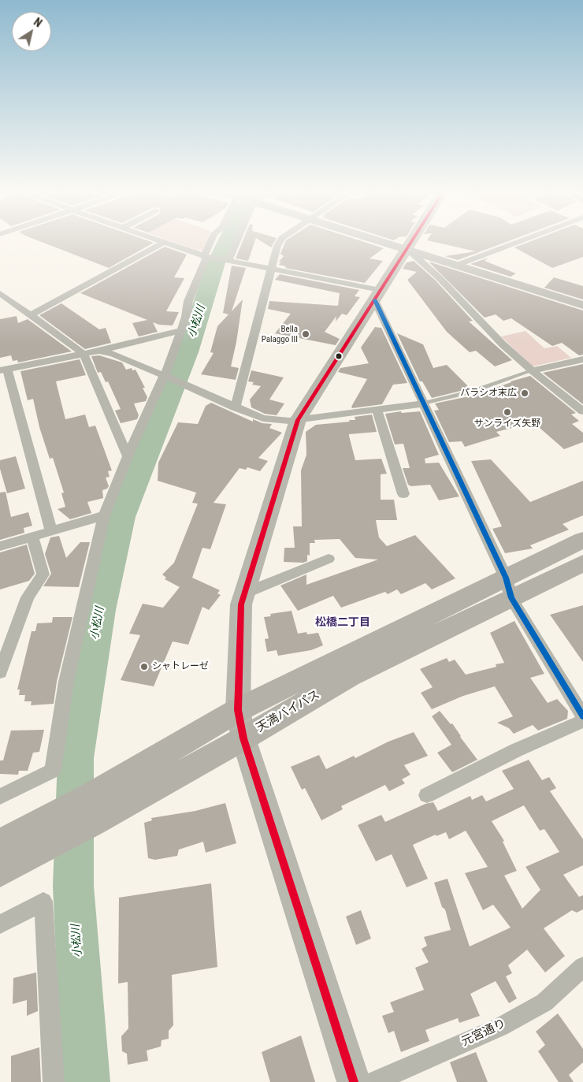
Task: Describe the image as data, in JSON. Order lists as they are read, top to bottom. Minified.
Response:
{"streets":{"highway":["天満バイパス"],"street":["元宮通り"]},"districts":["松橋二丁目"],"water":["小松川"],"places":["Bella Palaggo III","パラシオ末広","サンライズ矢野","シャトレーゼ"],"north":"top right"}
